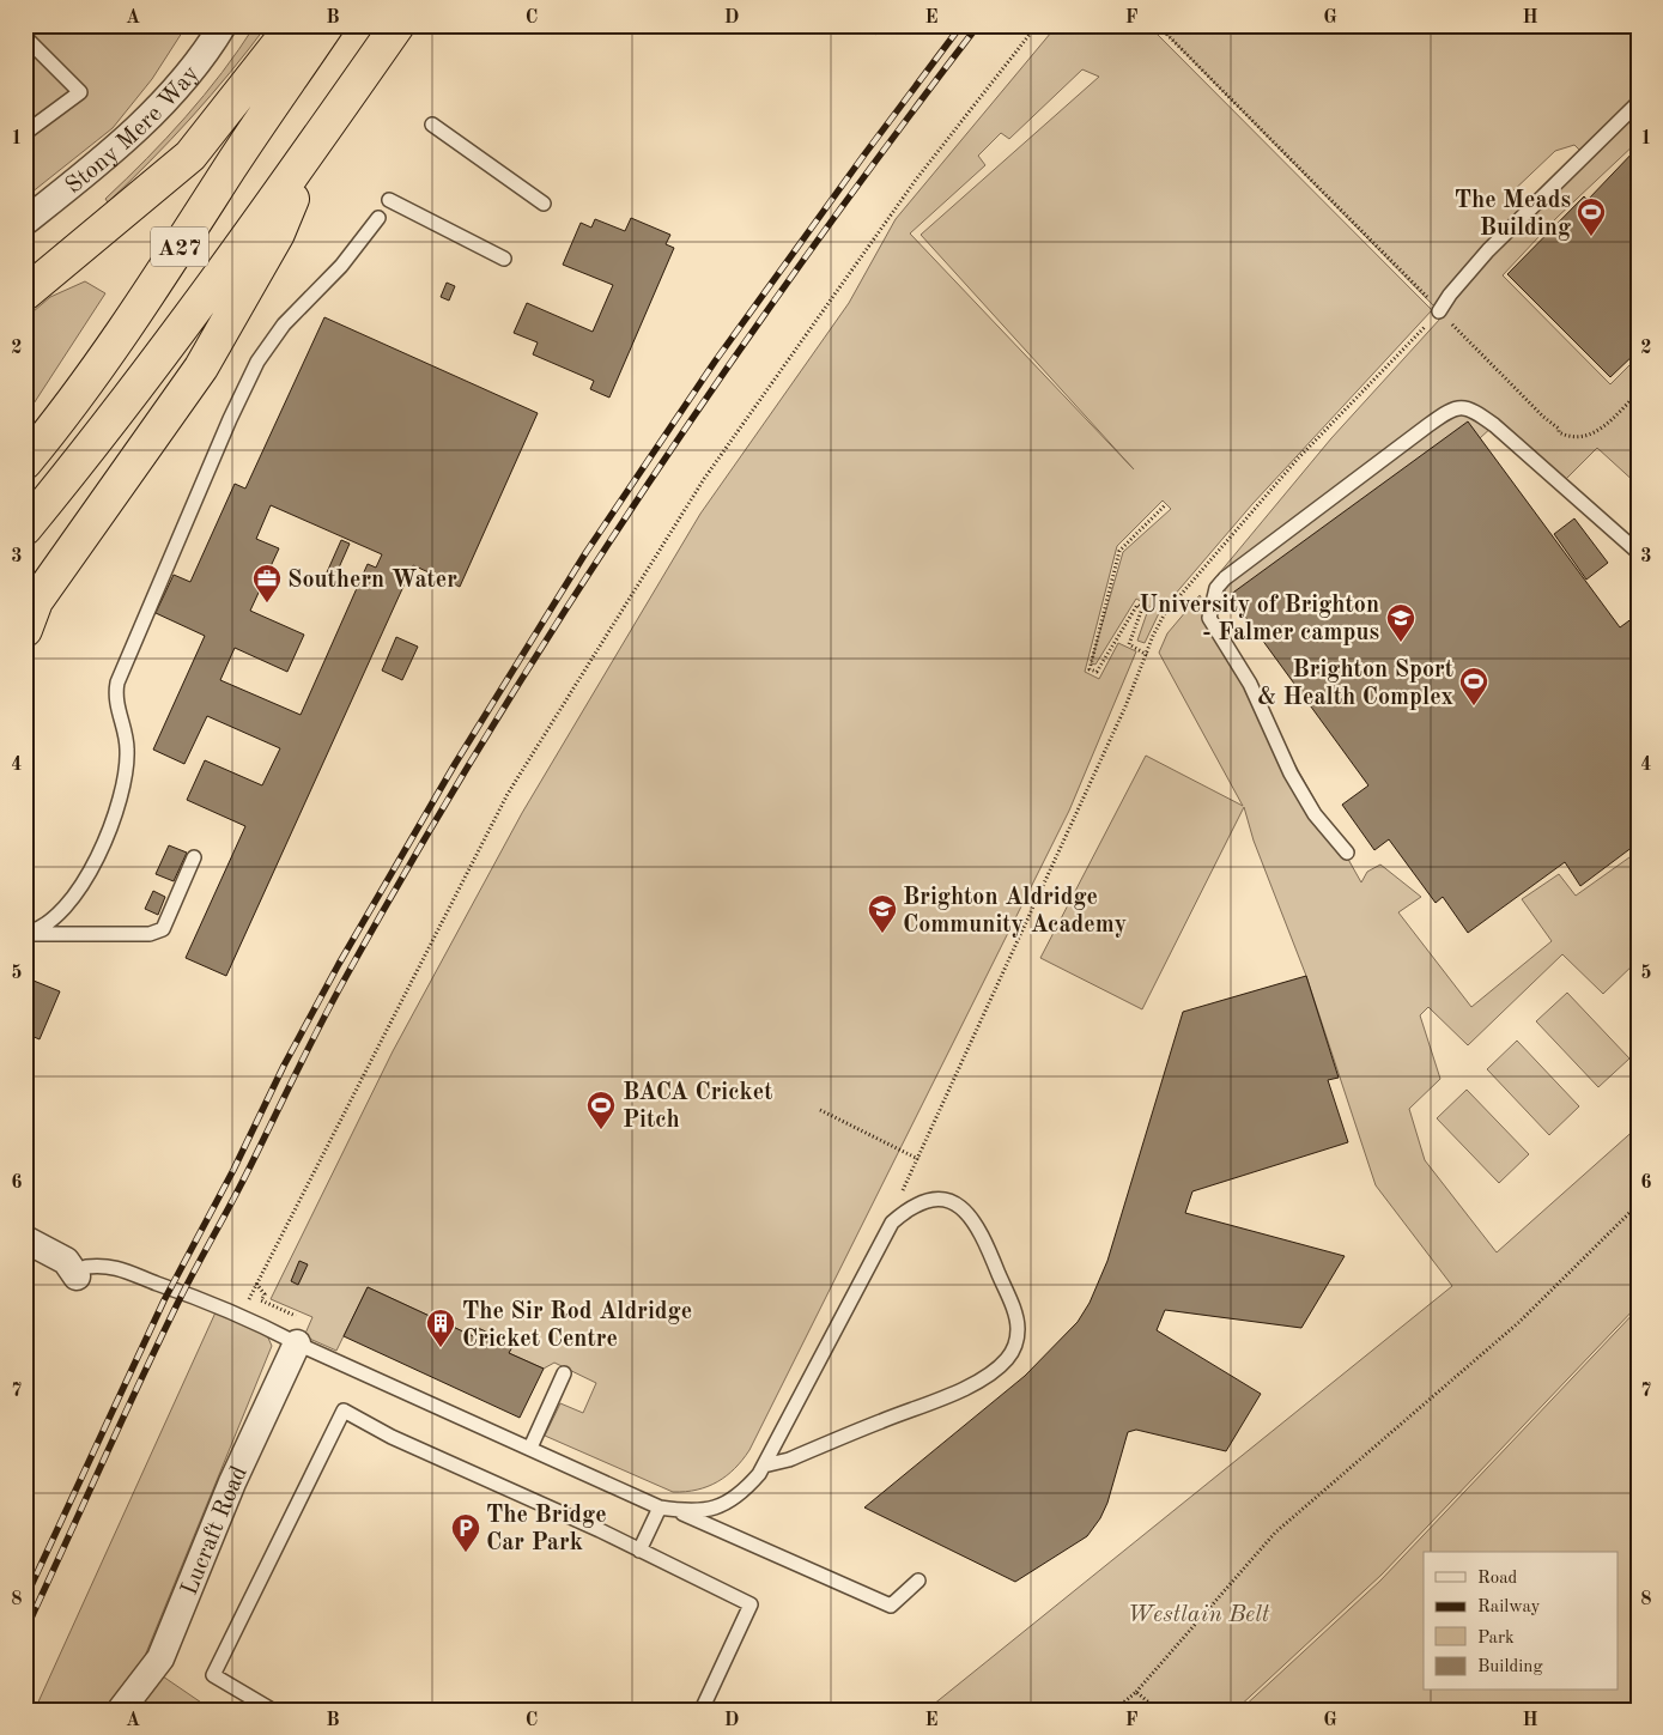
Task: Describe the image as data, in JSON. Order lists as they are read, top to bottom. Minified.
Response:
{"streets":{"highway":["A27"],"street":["Stony Mere Way","Lucraft Road"]},"parks":["Westlain Belt"],"places":{"sports":["The Meads Building","Brighton Sport & Health Complex","BACA Cricket Pitch"],"office":["Southern Water"],"school or university":["University of Brighton - Falmer campus","Brighton Aldridge Community Academy"],"building":["The Sir Rod Aldridge Cricket Centre"],"parking":["The Bridge Car Park"]},"legend":["Road","Railway","Park","Building"],"grid":{"columns":["A","B","C","D","E","F","G","H"],"rows":["1","2","3","4","5","6","7","8"]}}
